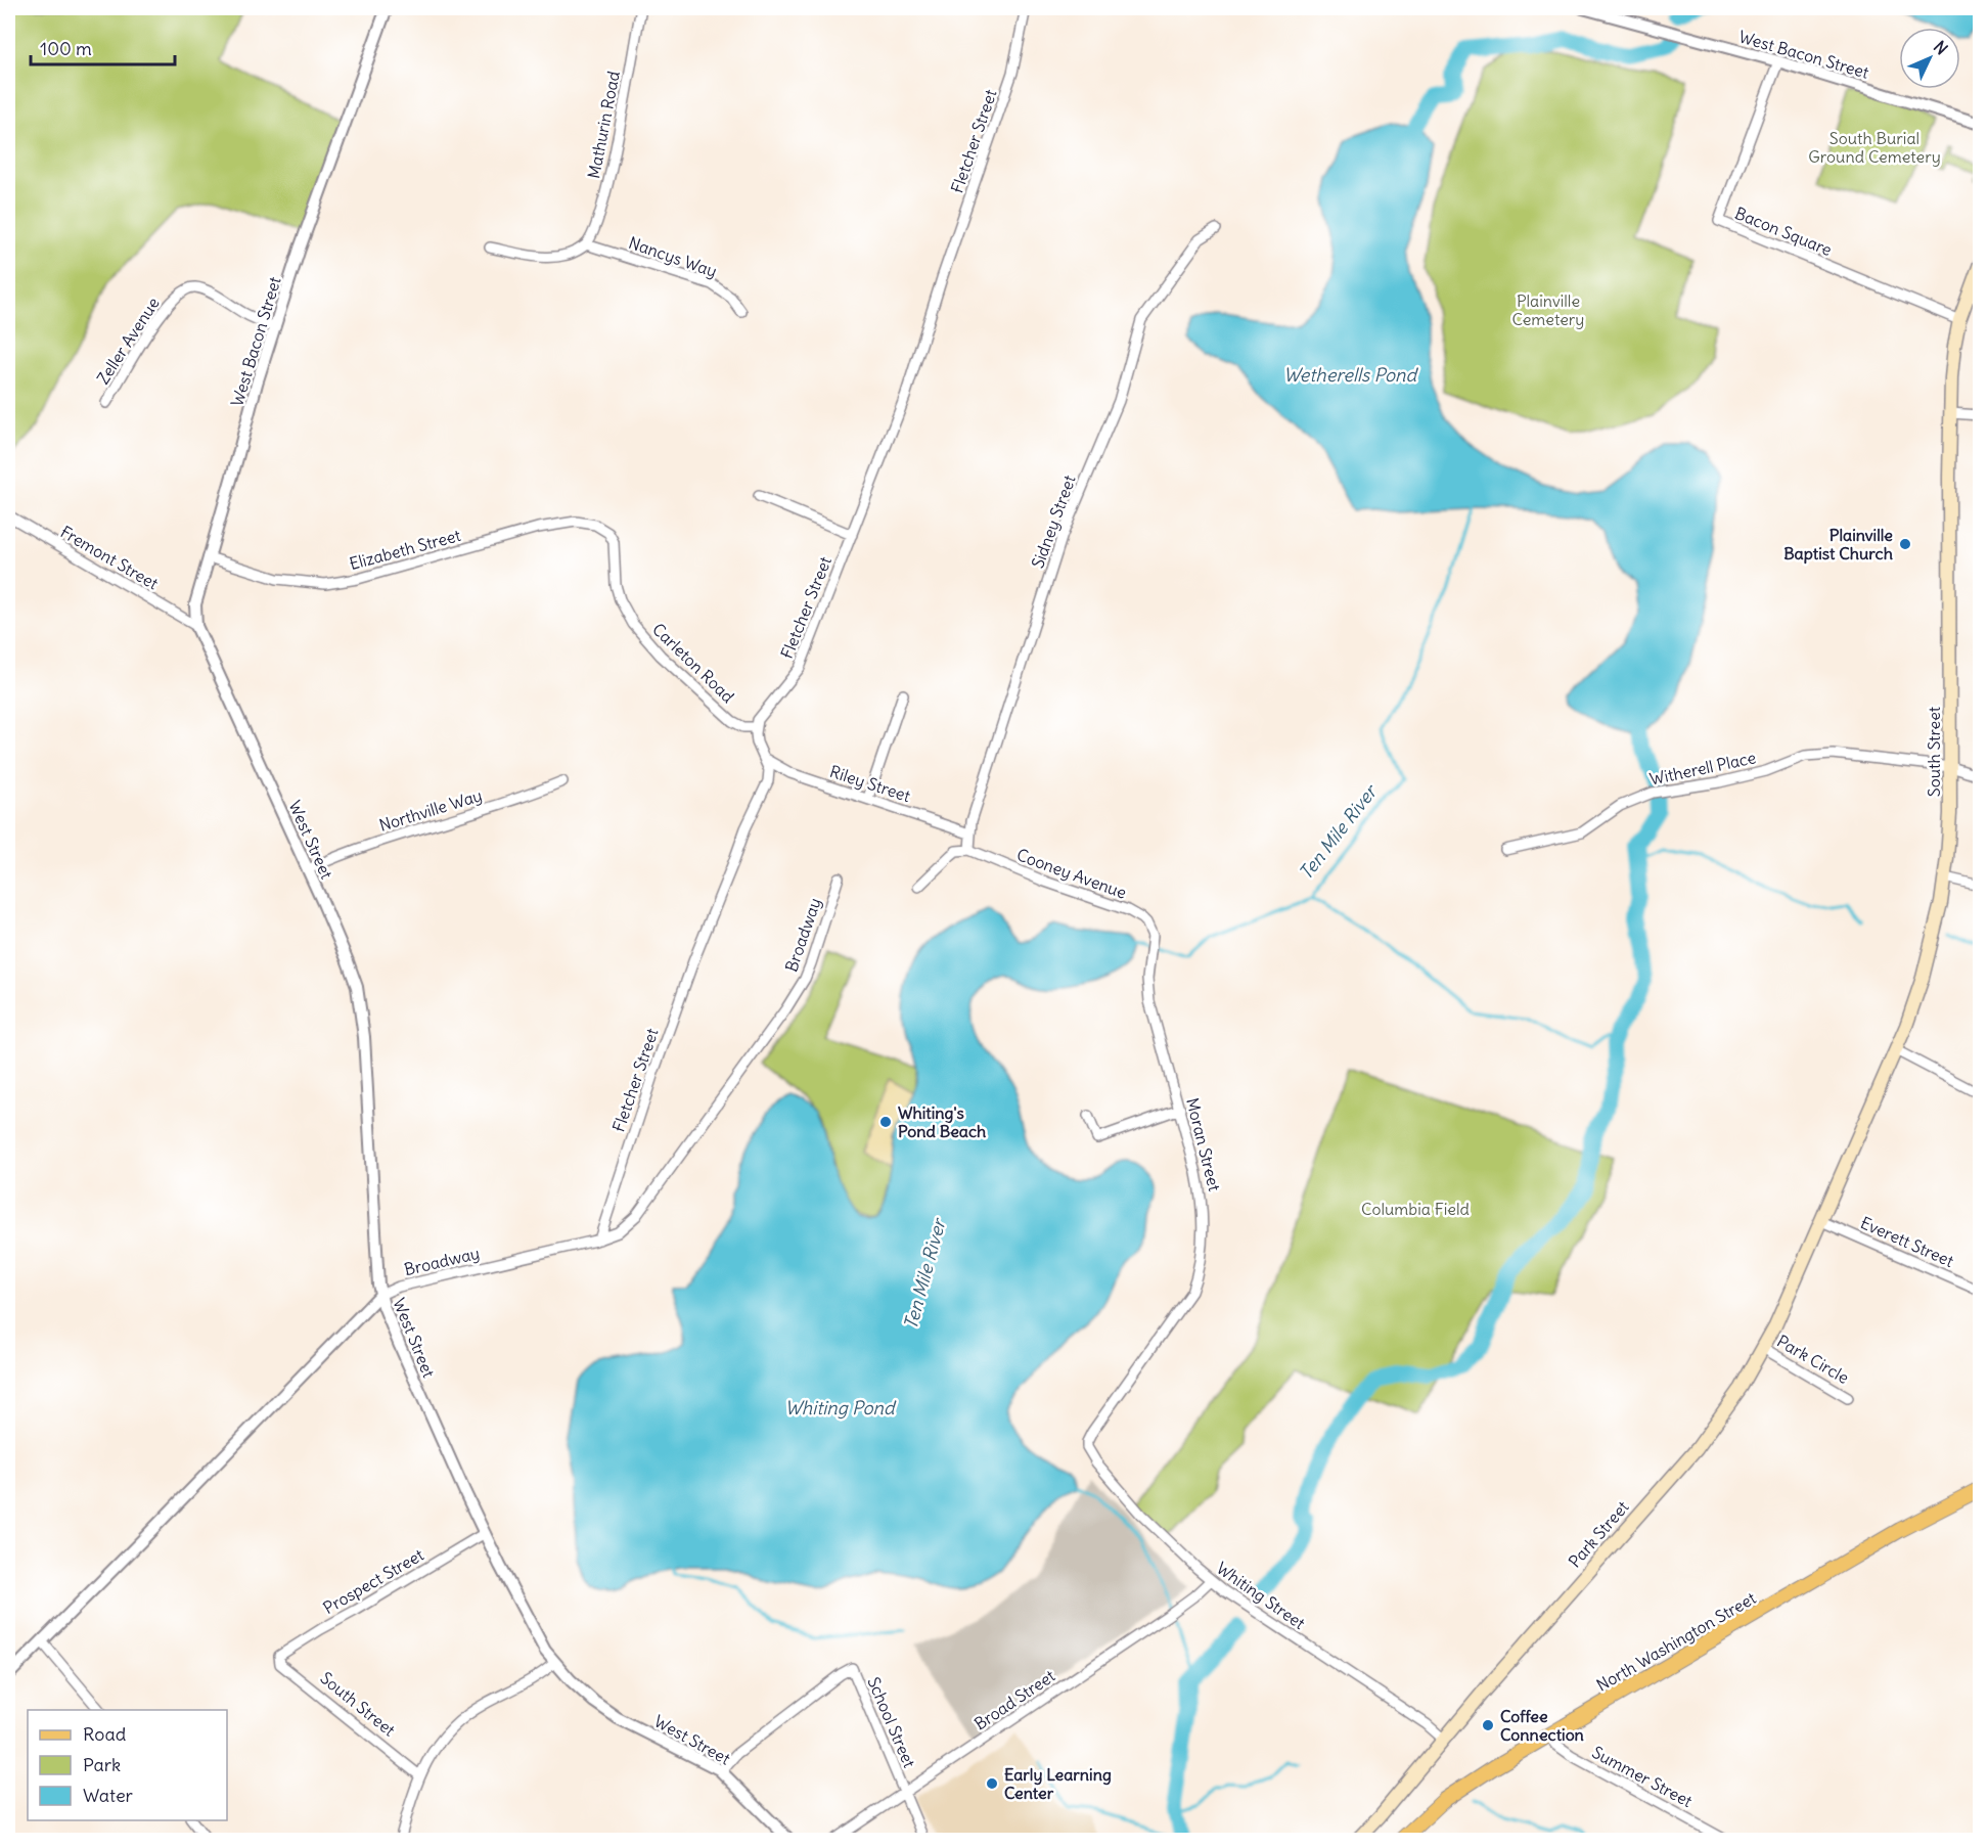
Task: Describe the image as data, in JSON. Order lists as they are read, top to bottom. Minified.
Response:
{"streets":{"main road":["South Street","Park Street","North Washington Street"],"street":["West Bacon Street","Mathurin Road","Fletcher Street","Bacon Square","Nancys Way","Zeller Avenue","Sidney Street","Elizabeth Street","Fremont Street","Carleton Road","Witherell Place","Riley Street","Northville Way","West Street","Cooney Avenue","Broadway","Moran Street","Everett Street","Park Circle","Prospect Street","Whiting Street","Broad Street","School Street","Summer Street"]},"crossings":[["West Bacon Street","Bacon Square"],["West Bacon Street","Zeller Avenue"],["West Bacon Street","Elizabeth Street"],["West Bacon Street","Fremont Street"],["West Bacon Street","West Street"],["Mathurin Road","Nancys Way"],["Fletcher Street","Carleton Road"],["Fletcher Street","Riley Street"],["Fletcher Street","Broadway"],["Bacon Square","South Street"],["Sidney Street","Riley Street"],["Sidney Street","Cooney Avenue"],["Elizabeth Street","Carleton Road"],["South Street","Witherell Place"],["South Street","Everett Street"],["South Street","Park Street"],["South Street","Prospect Street"],["Northville Way","West Street"],["West Street","Broadway"],["West Street","Prospect Street"],["West Street","School Street"],["Cooney Avenue","Moran Street"],["Moran Street","Whiting Street"],["Everett Street","Park Street"],["Park Circle","Park Street"],["Park Street","Whiting Street"],["Whiting Street","Broad Street"],["North Washington Street","Summer Street"],["Broad Street","School Street"]],"water":["Wetherells Pond","Ten Mile River","Whiting Pond"],"parks":["South Burial Ground Cemetery","Plainville Cemetery","Columbia Field"],"places":["Plainville Baptist Church","Whiting's Pond Beach","Coffee Connection","Early Learning Center"],"legend":["Road","Park","Water"],"scale_bar":"100 m","north":"top right"}
